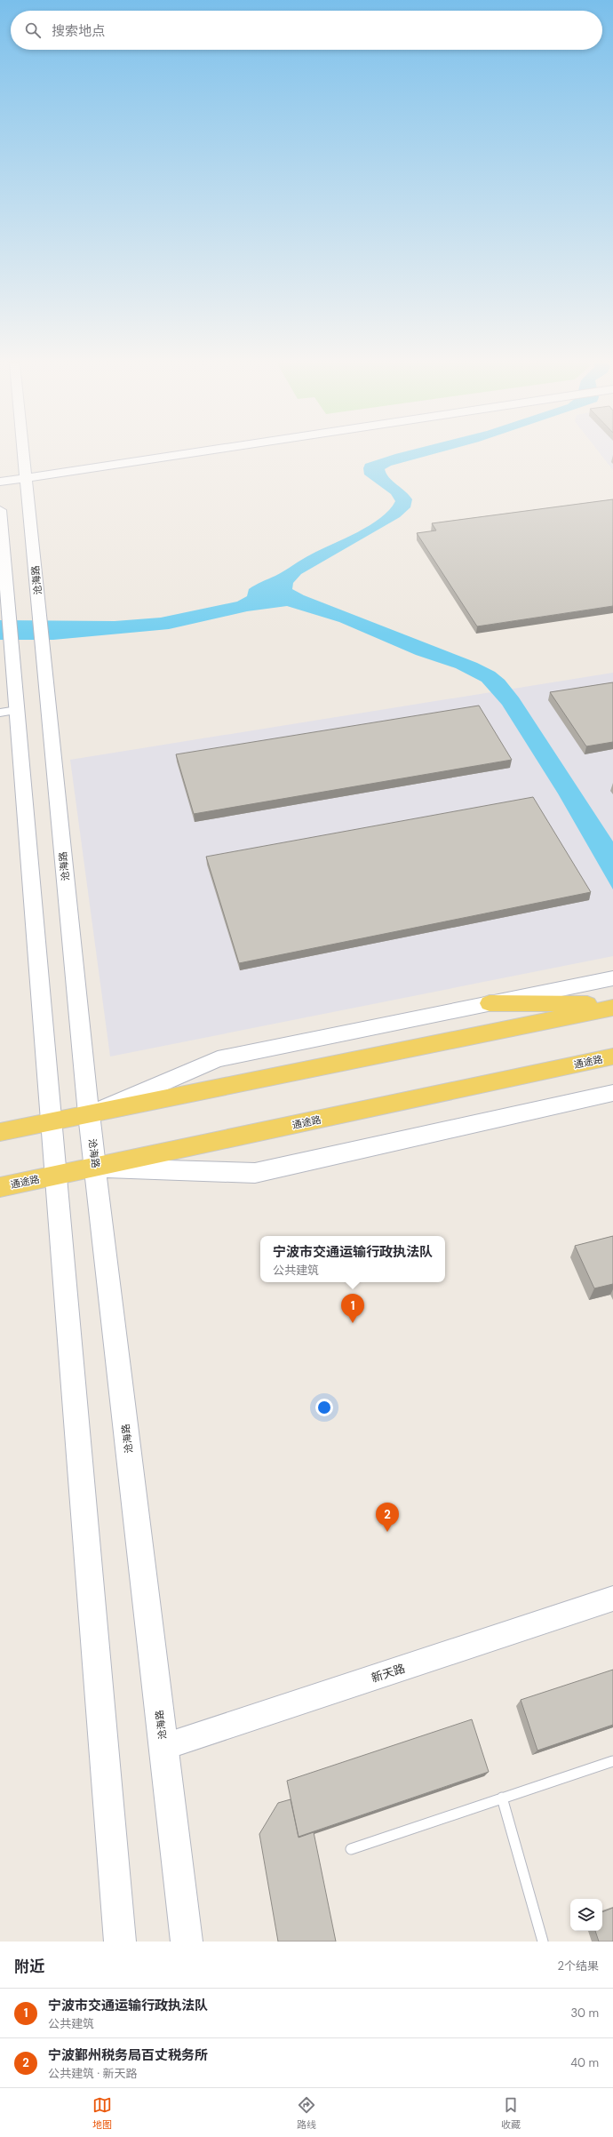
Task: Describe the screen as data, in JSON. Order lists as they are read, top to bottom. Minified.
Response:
{"streets":{"main road":["沧海路","通途路"],"street":["新天路"]},"crossings":[["沧海路","通途路"],["沧海路","新天路"]],"page":{"search":"搜索地点","popup":["宁波市交通运输行政执法队","公共建筑"],"pins":["1","2"],"heading":["附近","2个结果"],"list":[{"mark":"1","name":"宁波市交通运输行政执法队","note":"公共建筑","value":"30 m"},{"mark":"2","name":"宁波鄞州税务局百丈税务所","note":"公共建筑 · 新天路","value":"40 m"}],"nav":["地图","路线","收藏"]}}
